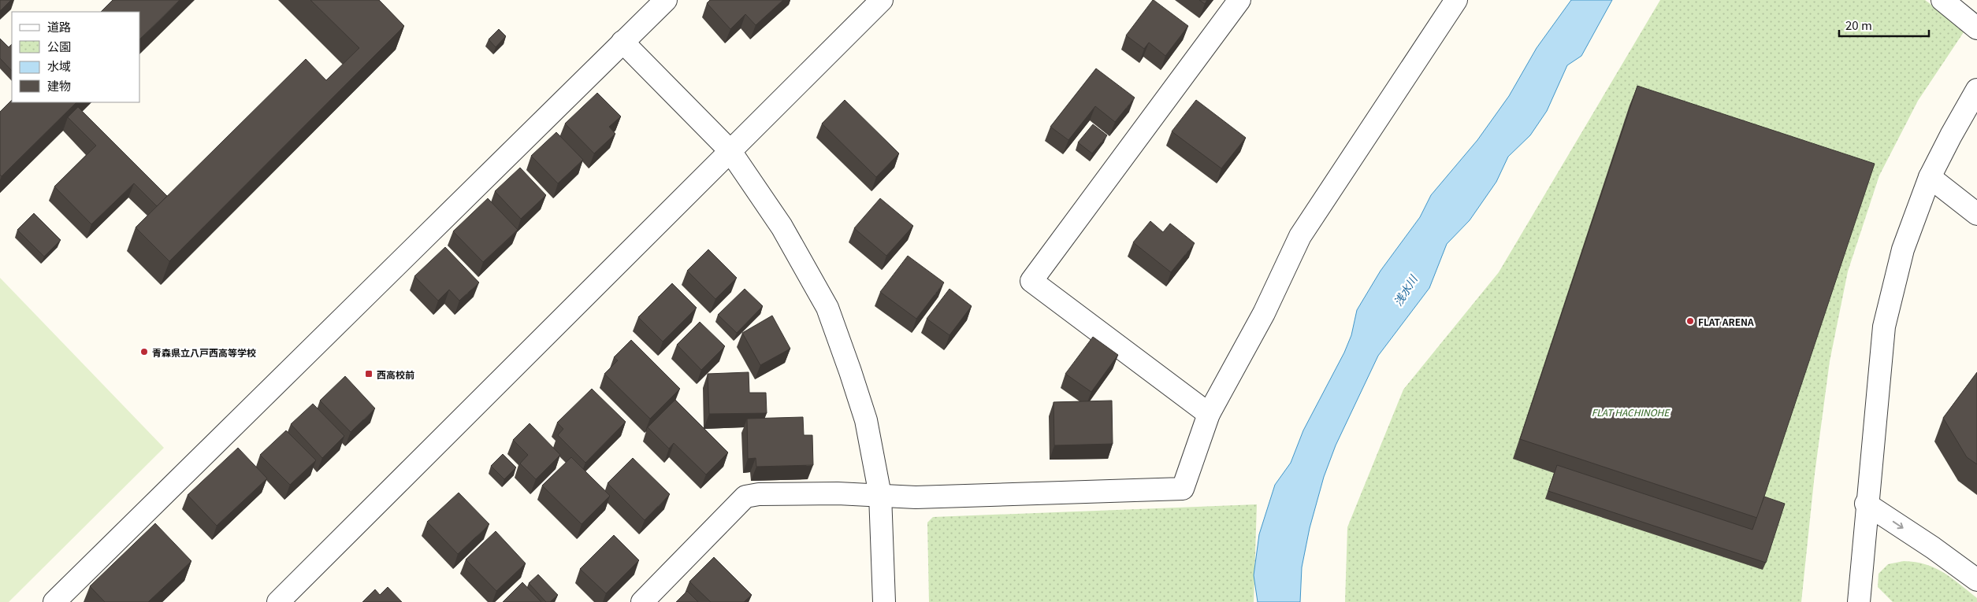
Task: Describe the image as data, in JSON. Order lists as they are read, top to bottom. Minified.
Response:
{"water":["浅水川"],"parks":["FLAT HACHINOHE"],"places":{"other":["FLAT ARENA","青森県立八戸西高等学校"],"transit":["西高校前"]},"legend":["道路","公園","水域","建物"],"scale_bar":"20 m"}
